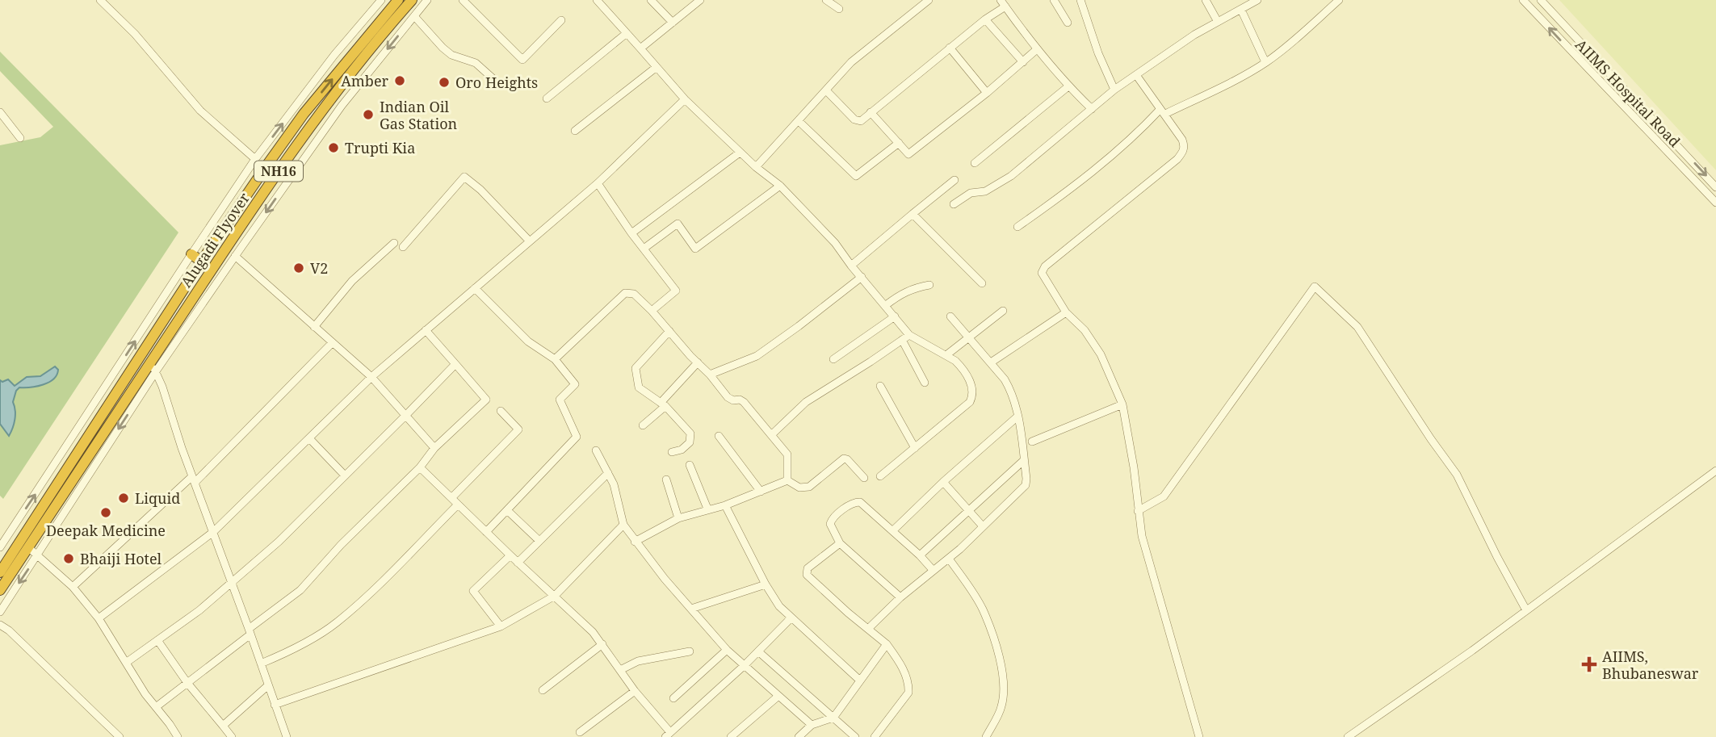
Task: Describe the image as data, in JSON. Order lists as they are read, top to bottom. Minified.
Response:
{"streets":{"highway":["NH16","Alugadi Flyover"],"street":["AIIMS Hospital Road"]},"crossings":[["NH16","Alugadi Flyover"]],"places":{"other":["Amber","Oro Heights","Indian Oil Gas Station","Trupti Kia","V2","Liquid","Deepak Medicine","Bhaiji Hotel"],"health":["AIIMS, Bhubaneswar"]}}
